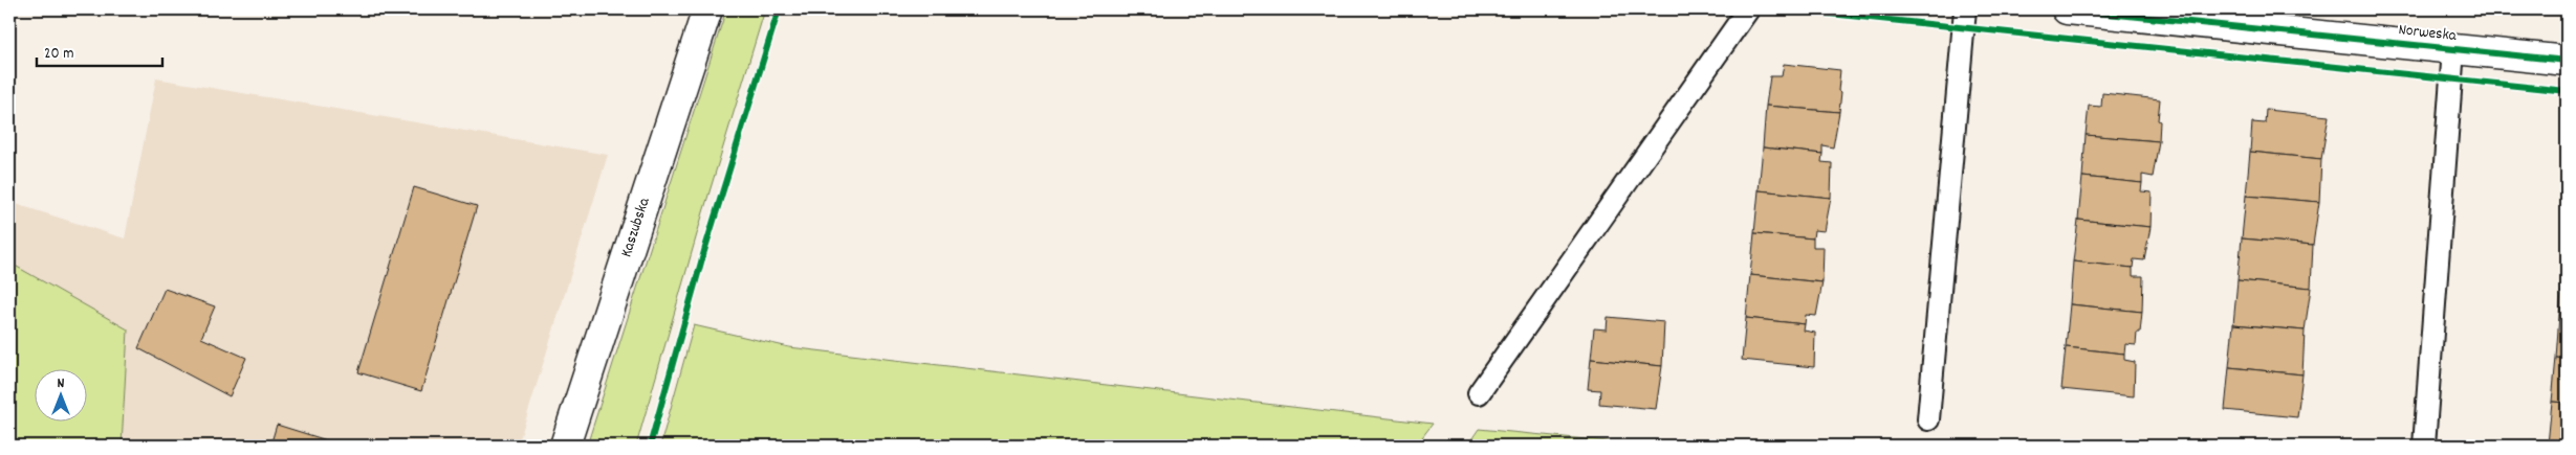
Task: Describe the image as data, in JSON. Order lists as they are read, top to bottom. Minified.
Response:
{"streets":{"street":["Norweska","Kaszubska"]},"scale_bar":"20 m","north":"top"}
